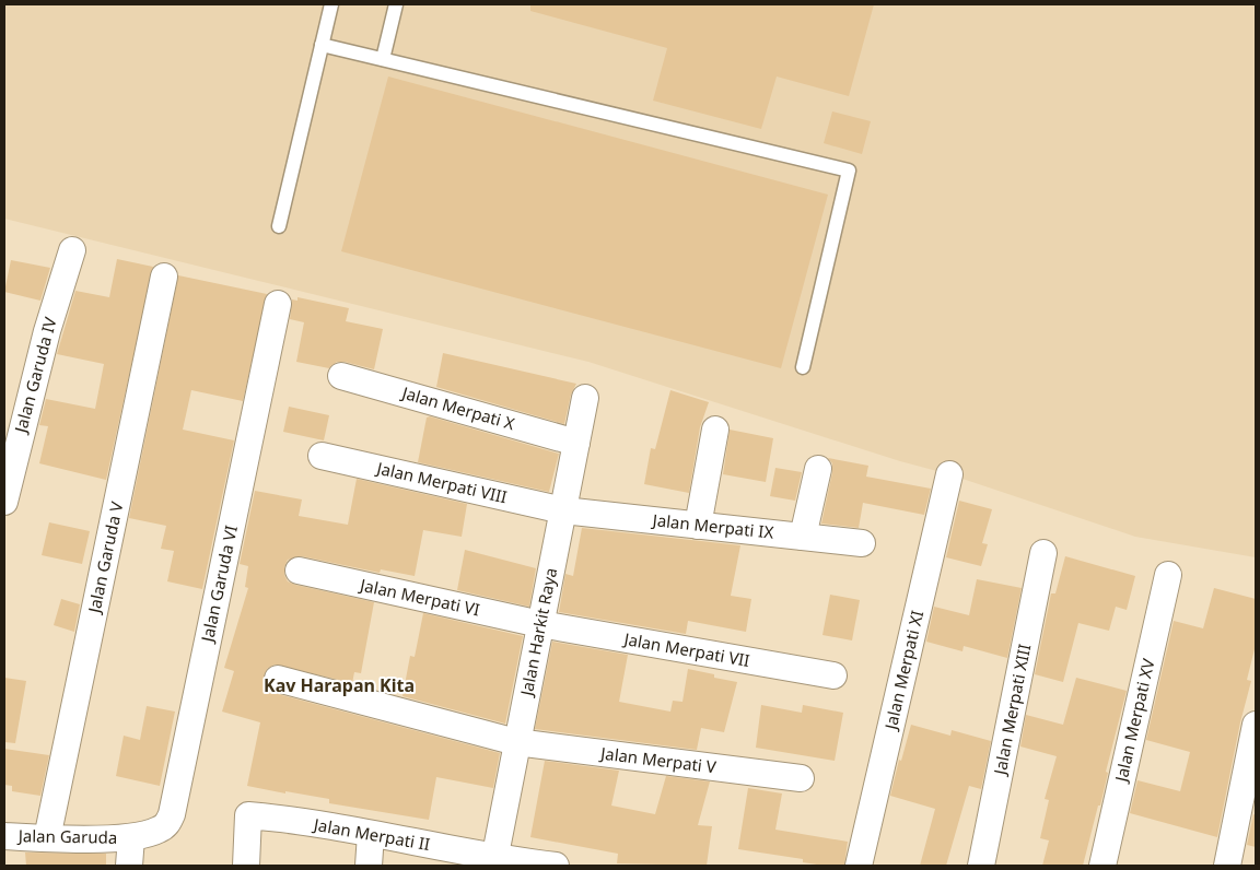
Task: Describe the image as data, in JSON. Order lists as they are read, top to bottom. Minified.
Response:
{"streets":{"street":["Jalan Garuda IV","Jalan Merpati X","Jalan Merpati VIII","Jalan Merpati IX","Jalan Garuda V","Jalan Garuda VI","Jalan Merpati VI","Jalan Harkit Raya","Jalan Merpati VII","Jalan Merpati XI","Jalan Merpati XIII","Jalan Merpati XV","Jalan Merpati V","Jalan Merpati II","Jalan Garuda"]},"crossings":[["Jalan Merpati X","Jalan Harkit Raya"],["Jalan Merpati VIII","Jalan Merpati IX"],["Jalan Merpati VIII","Jalan Harkit Raya"],["Jalan Merpati IX","Jalan Harkit Raya"],["Jalan Garuda V","Jalan Garuda"],["Jalan Garuda VI","Jalan Garuda"],["Jalan Merpati VI","Jalan Harkit Raya"],["Jalan Merpati VI","Jalan Merpati VII"],["Jalan Harkit Raya","Jalan Merpati VII"],["Jalan Harkit Raya","Jalan Merpati V"],["Jalan Harkit Raya","Jalan Merpati II"]],"districts":["Kav Harapan Kita"]}
